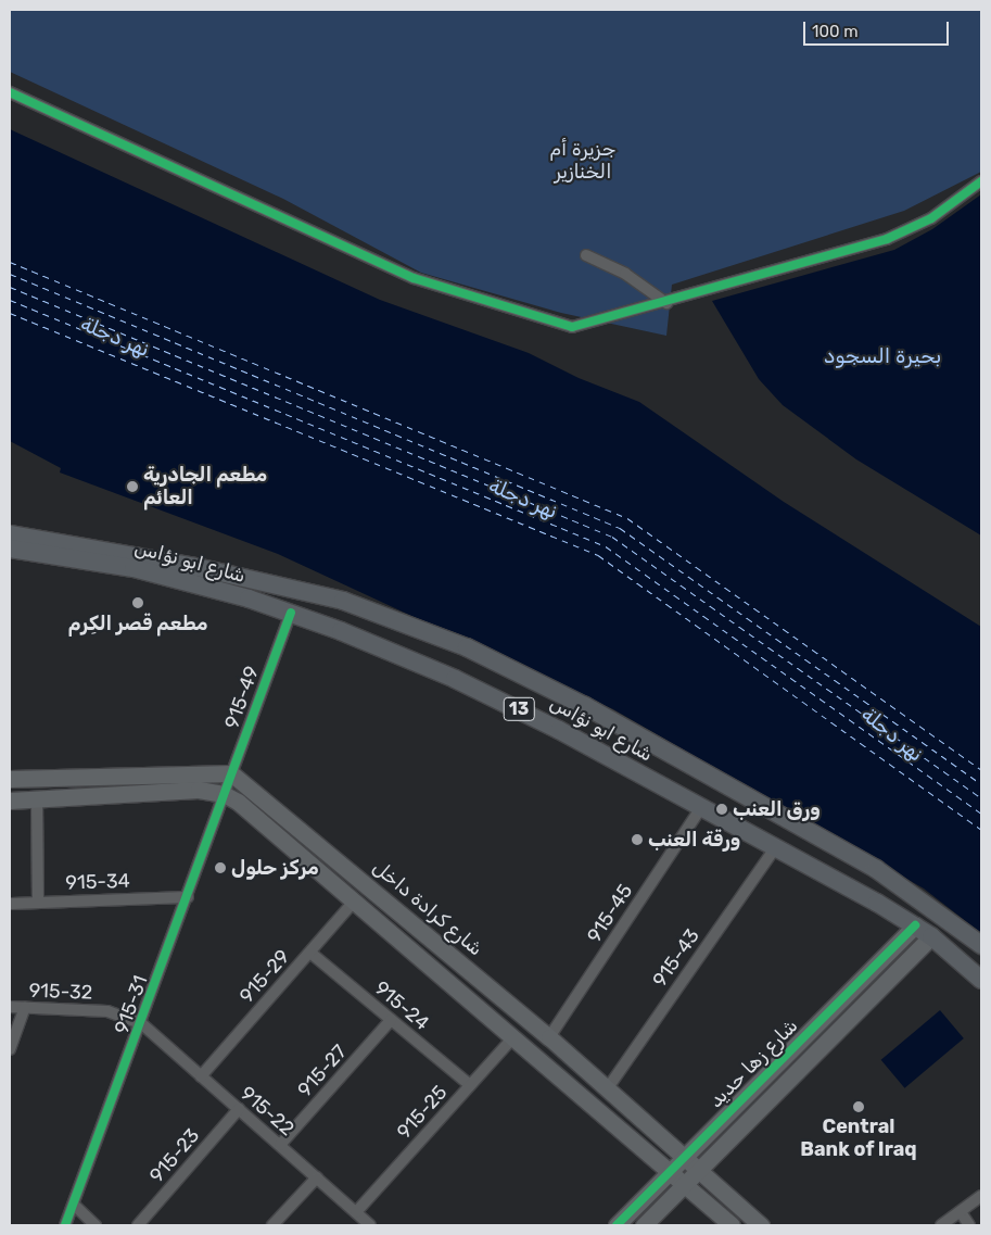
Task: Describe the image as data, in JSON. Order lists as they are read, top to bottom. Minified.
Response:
{"streets":{"main road":["شارع ابو نؤاس","13","شارع كرادة داخل","شارع زها حديد"],"street":["915-49","915-34","915-45","915-43","915-29","915-32","915-31","915-24","915-27","915-22","915-25","915-23"]},"crossings":[["شارع ابو نؤاس","915-49"],["شارع ابو نؤاس","915-45"],["شارع ابو نؤاس","915-43"],["شارع ابو نؤاس","شارع زها حديد"],["915-49","شارع كرادة داخل"],["915-49","915-31"],["915-34","915-31"],["شارع كرادة داخل","915-45"],["شارع كرادة داخل","915-43"],["شارع كرادة داخل","شارع زها حديد"],["915-29","915-24"],["915-29","915-22"],["915-32","915-31"],["915-32","915-22"],["915-31","915-22"],["915-24","915-27"],["915-24","915-25"],["915-27","915-22"],["915-22","915-25"],["915-22","915-23"]],"water":["نهر دجلة","بحيرة السجود"],"parks":["جزيرة أم الخنازير"],"places":["مطعم الجادرية العائم","مطعم قصر الكِرم","ورق العنب","ورقة العنب","مركز حلول","Central Bank of Iraq"],"scale_bar":"100 m"}
